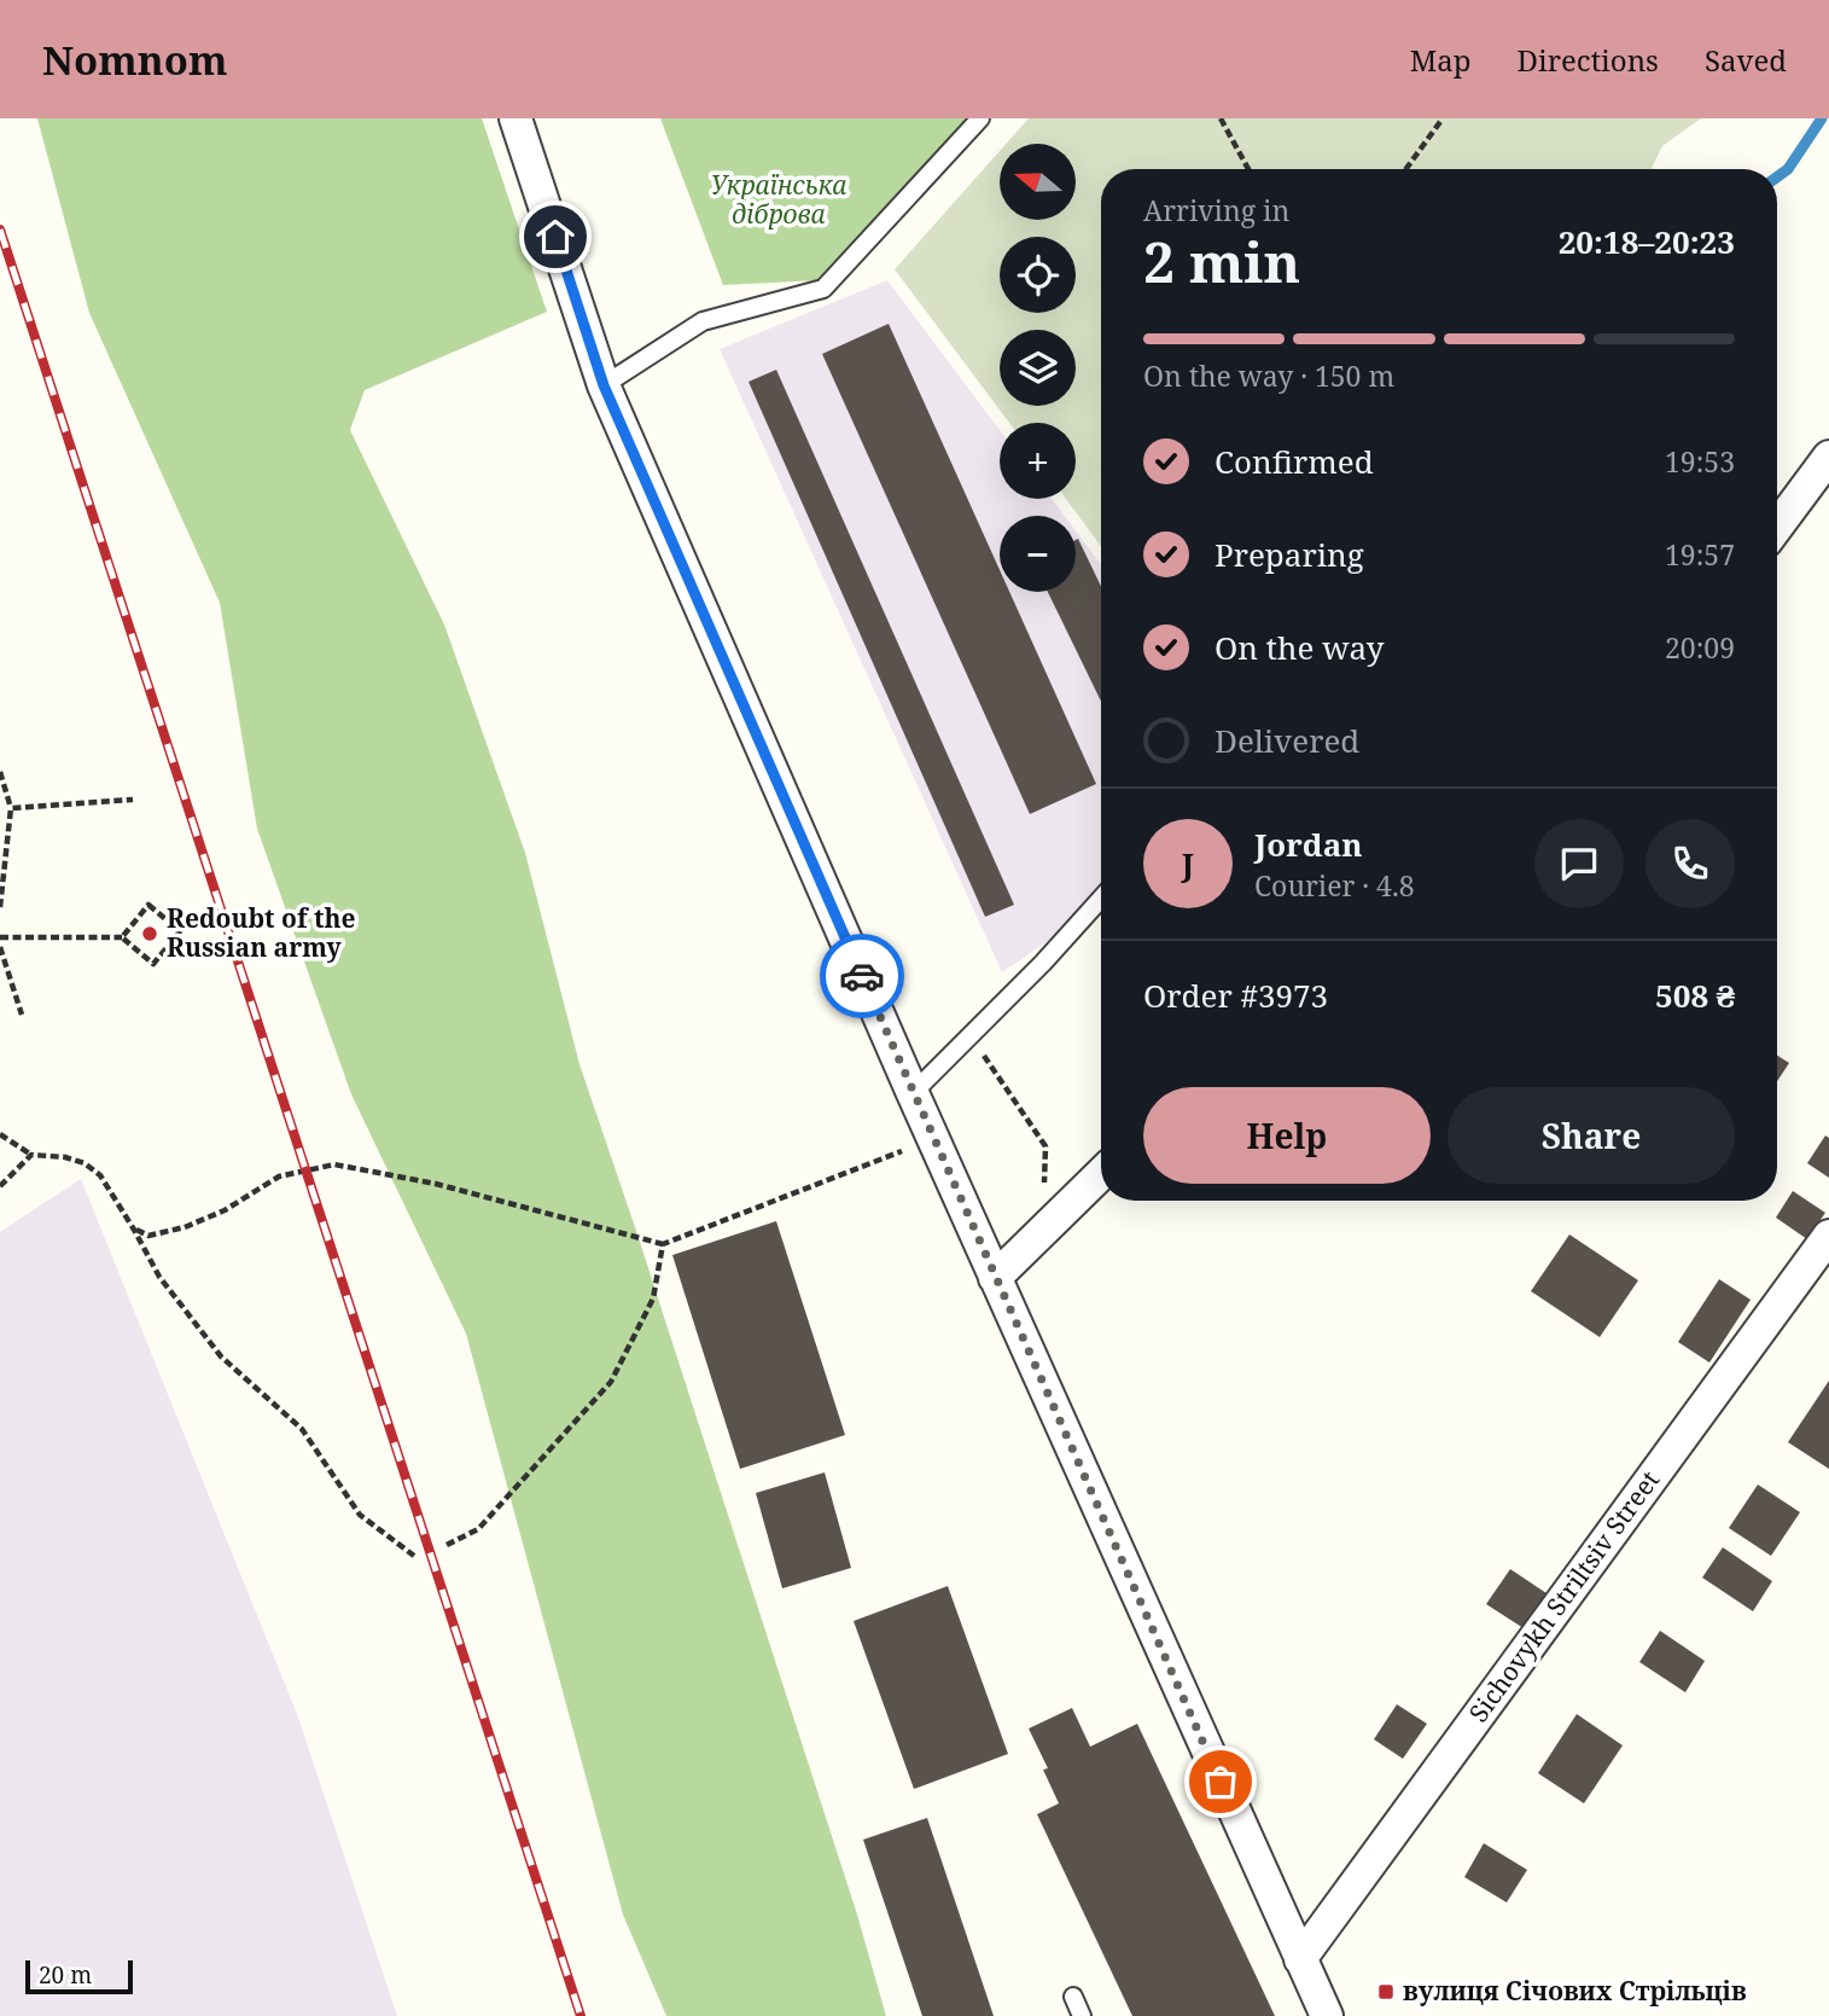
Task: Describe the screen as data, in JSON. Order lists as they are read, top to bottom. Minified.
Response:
{"streets":{"street":["Sichovykh Striltsiv Street"]},"parks":["Українська діброва"],"places":{"other":["Redoubt of the Russian army"],"transit":["вулиця Січових Стрільців"]},"scale_bar":"20 m","north":"left","page":{"header":"Nomnom","nav":["Map","Directions","Saved"],"map_buttons":["+","−"],"heading":["2 min","Arriving in","20:18–20:23"],"panel":["Jordan","Courier · 4.8","Order #3973","508 ₴"],"bar":"On the way · 150 m","list":[["Confirmed","19:53"],["Preparing","19:57"],["On the way","20:09"],"Delivered"],"round":"J","buttons":["Help","Share"],"scale":"20 m"}}
